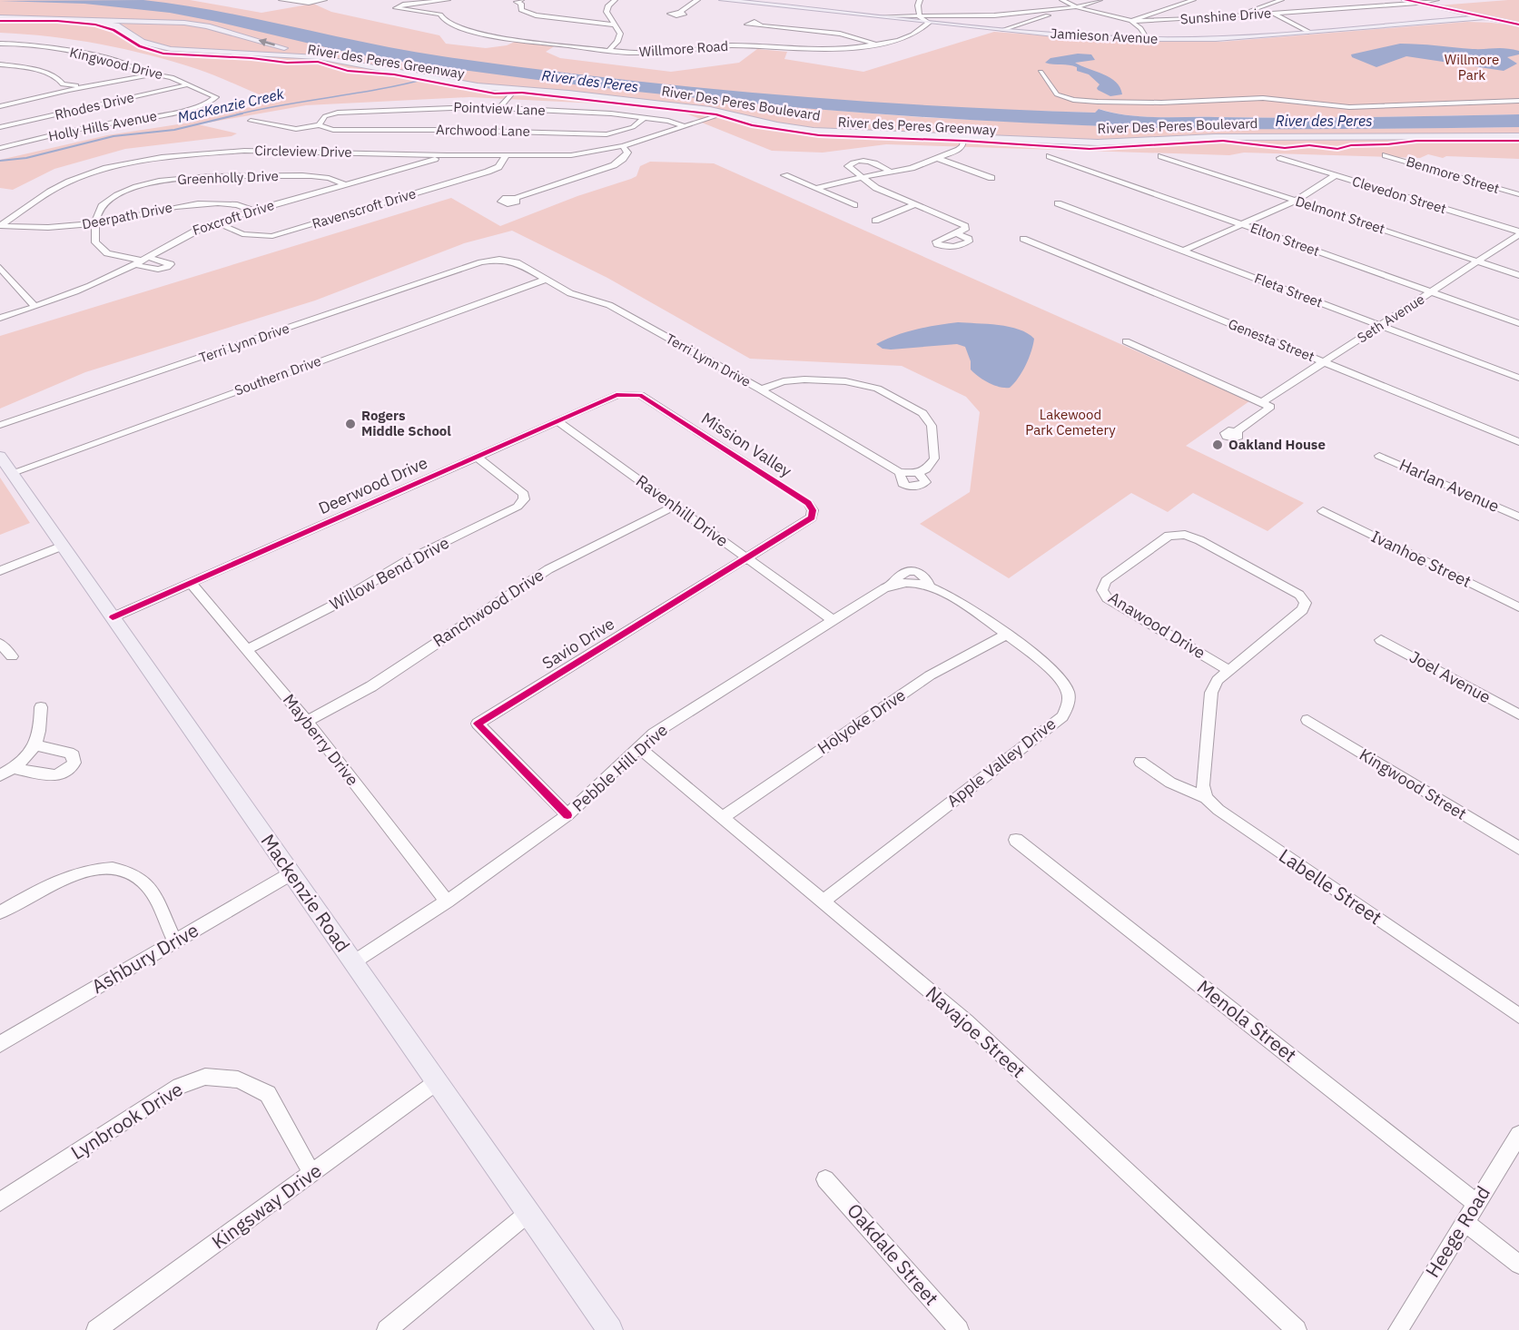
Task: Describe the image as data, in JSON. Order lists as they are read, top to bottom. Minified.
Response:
{"streets":{"main road":["Jamieson Avenue","River Des Peres Boulevard","Mackenzie Road"],"street":["Sunshine Drive","Willmore Road","Kingwood Drive","Rhodes Drive","Pointview Lane","Holly Hills Avenue","Archwood Lane","Circleview Drive","Benmore Street","Greenholly Drive","Clevedon Street","Ravenscroft Drive","Delmont Street","Deerpath Drive","Foxcroft Drive","Elton Street","Fleta Street","Seth Avenue","Genesta Street","Terri Lynn Drive","Southern Drive","Mission Valley","Deerwood Drive","Harlan Avenue","Ravenhill Drive","Ivanhoe Street","Willow Bend Drive","Ranchwood Drive","Anawood Drive","Savio Drive","Joel Avenue","Holyoke Drive","Mayberry Drive","Apple Valley Drive","Pebble Hill Drive","Kingwood Street","Labelle Street","Ashbury Drive","Menola Street","Navajoe Street","Lynbrook Drive","Kingsway Drive","Heege Road","Oakdale Street"],"cycle path":["River des Peres Greenway"]},"crossings":[["Jamieson Avenue","Willmore Road"],["Kingwood Drive","Rhodes Drive"],["Kingwood Drive","Holly Hills Avenue"],["River Des Peres Boulevard","Circleview Drive"],["Pointview Lane","Archwood Lane"],["Pointview Lane","Circleview Drive"],["Circleview Drive","Ravenscroft Drive"],["Circleview Drive","Deerpath Drive"],["Circleview Drive","Foxcroft Drive"],["Greenholly Drive","Deerpath Drive"],["Greenholly Drive","Foxcroft Drive"],["Clevedon Street","Seth Avenue"],["Ravenscroft Drive","Foxcroft Drive"],["Delmont Street","Seth Avenue"],["Deerpath Drive","Foxcroft Drive"],["Elton Street","Seth Avenue"],["Fleta Street","Seth Avenue"],["Seth Avenue","Genesta Street"],["Terri Lynn Drive","Southern Drive"],["Southern Drive","Mackenzie Road"],["Mission Valley","Deerwood Drive"],["Mission Valley","Savio Drive"],["Deerwood Drive","Ravenhill Drive"],["Deerwood Drive","Willow Bend Drive"],["Deerwood Drive","Mayberry Drive"],["Deerwood Drive","Mackenzie Road"],["Ravenhill Drive","Ranchwood Drive"],["Ravenhill Drive","Savio Drive"],["Ravenhill Drive","Pebble Hill Drive"],["Willow Bend Drive","Mayberry Drive"],["Ranchwood Drive","Mayberry Drive"],["Savio Drive","Pebble Hill Drive"],["Holyoke Drive","Apple Valley Drive"],["Holyoke Drive","Navajoe Street"],["Mayberry Drive","Pebble Hill Drive"],["Apple Valley Drive","Pebble Hill Drive"],["Apple Valley Drive","Navajoe Street"],["Pebble Hill Drive","Mackenzie Road"],["Pebble Hill Drive","Navajoe Street"],["Mackenzie Road","Ashbury Drive"],["Mackenzie Road","Kingsway Drive"],["Menola Street","Heege Road"],["Lynbrook Drive","Kingsway Drive"]],"water":["River des Peres","MacKenzie Creek"],"parks":["Willmore Park","Lakewood Park Cemetery"],"places":["Rogers Middle School","Oakland House"]}
